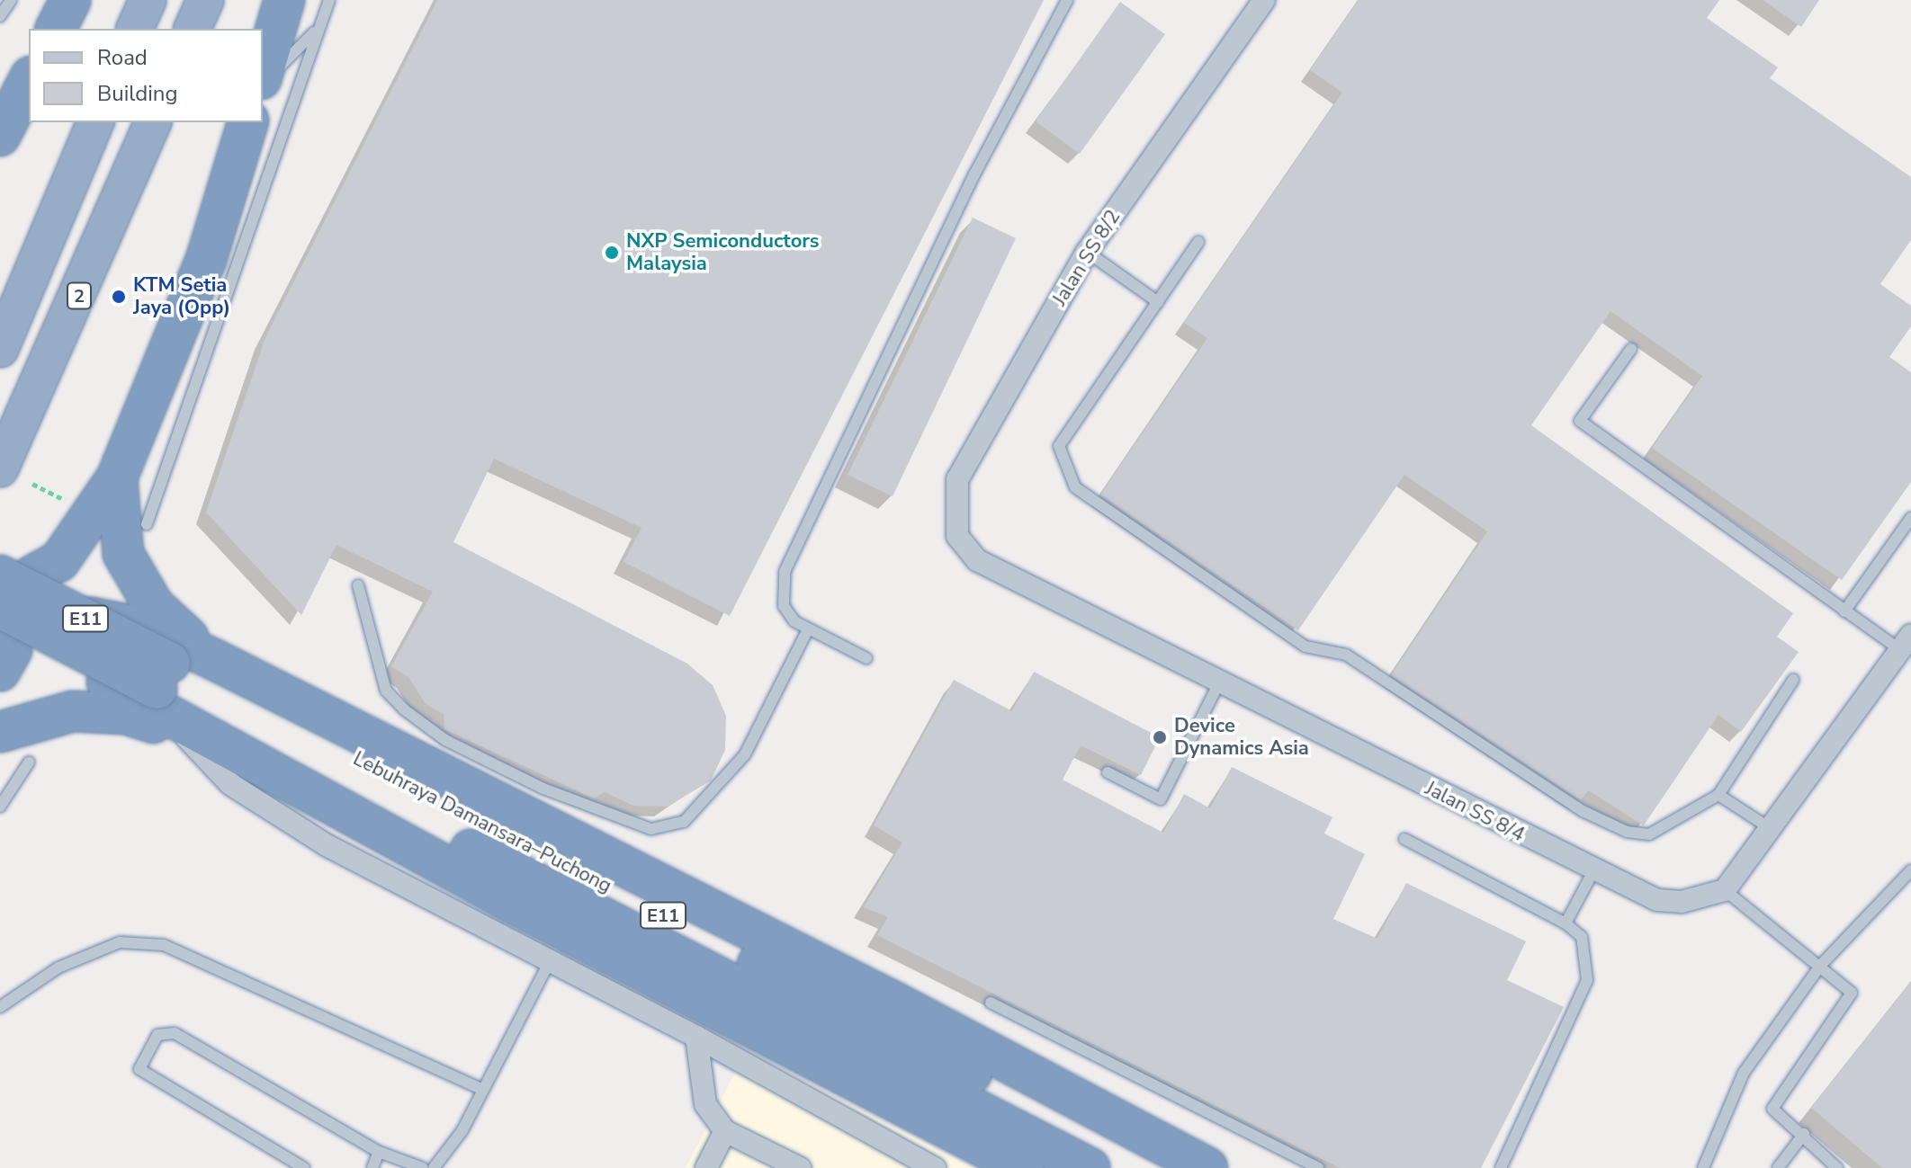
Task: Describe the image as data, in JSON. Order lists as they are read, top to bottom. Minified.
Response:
{"streets":{"highway":["2","E11","Lebuhraya Damansara–Puchong"],"street":["Jalan SS 8/2","Jalan SS 8/4"]},"crossings":[["Jalan SS 8/2","Jalan SS 8/4"]],"places":["NXP Semiconductors Malaysia","KTM Setia Jaya (Opp)","Device Dynamics Asia"],"legend":["Road","Building"]}
